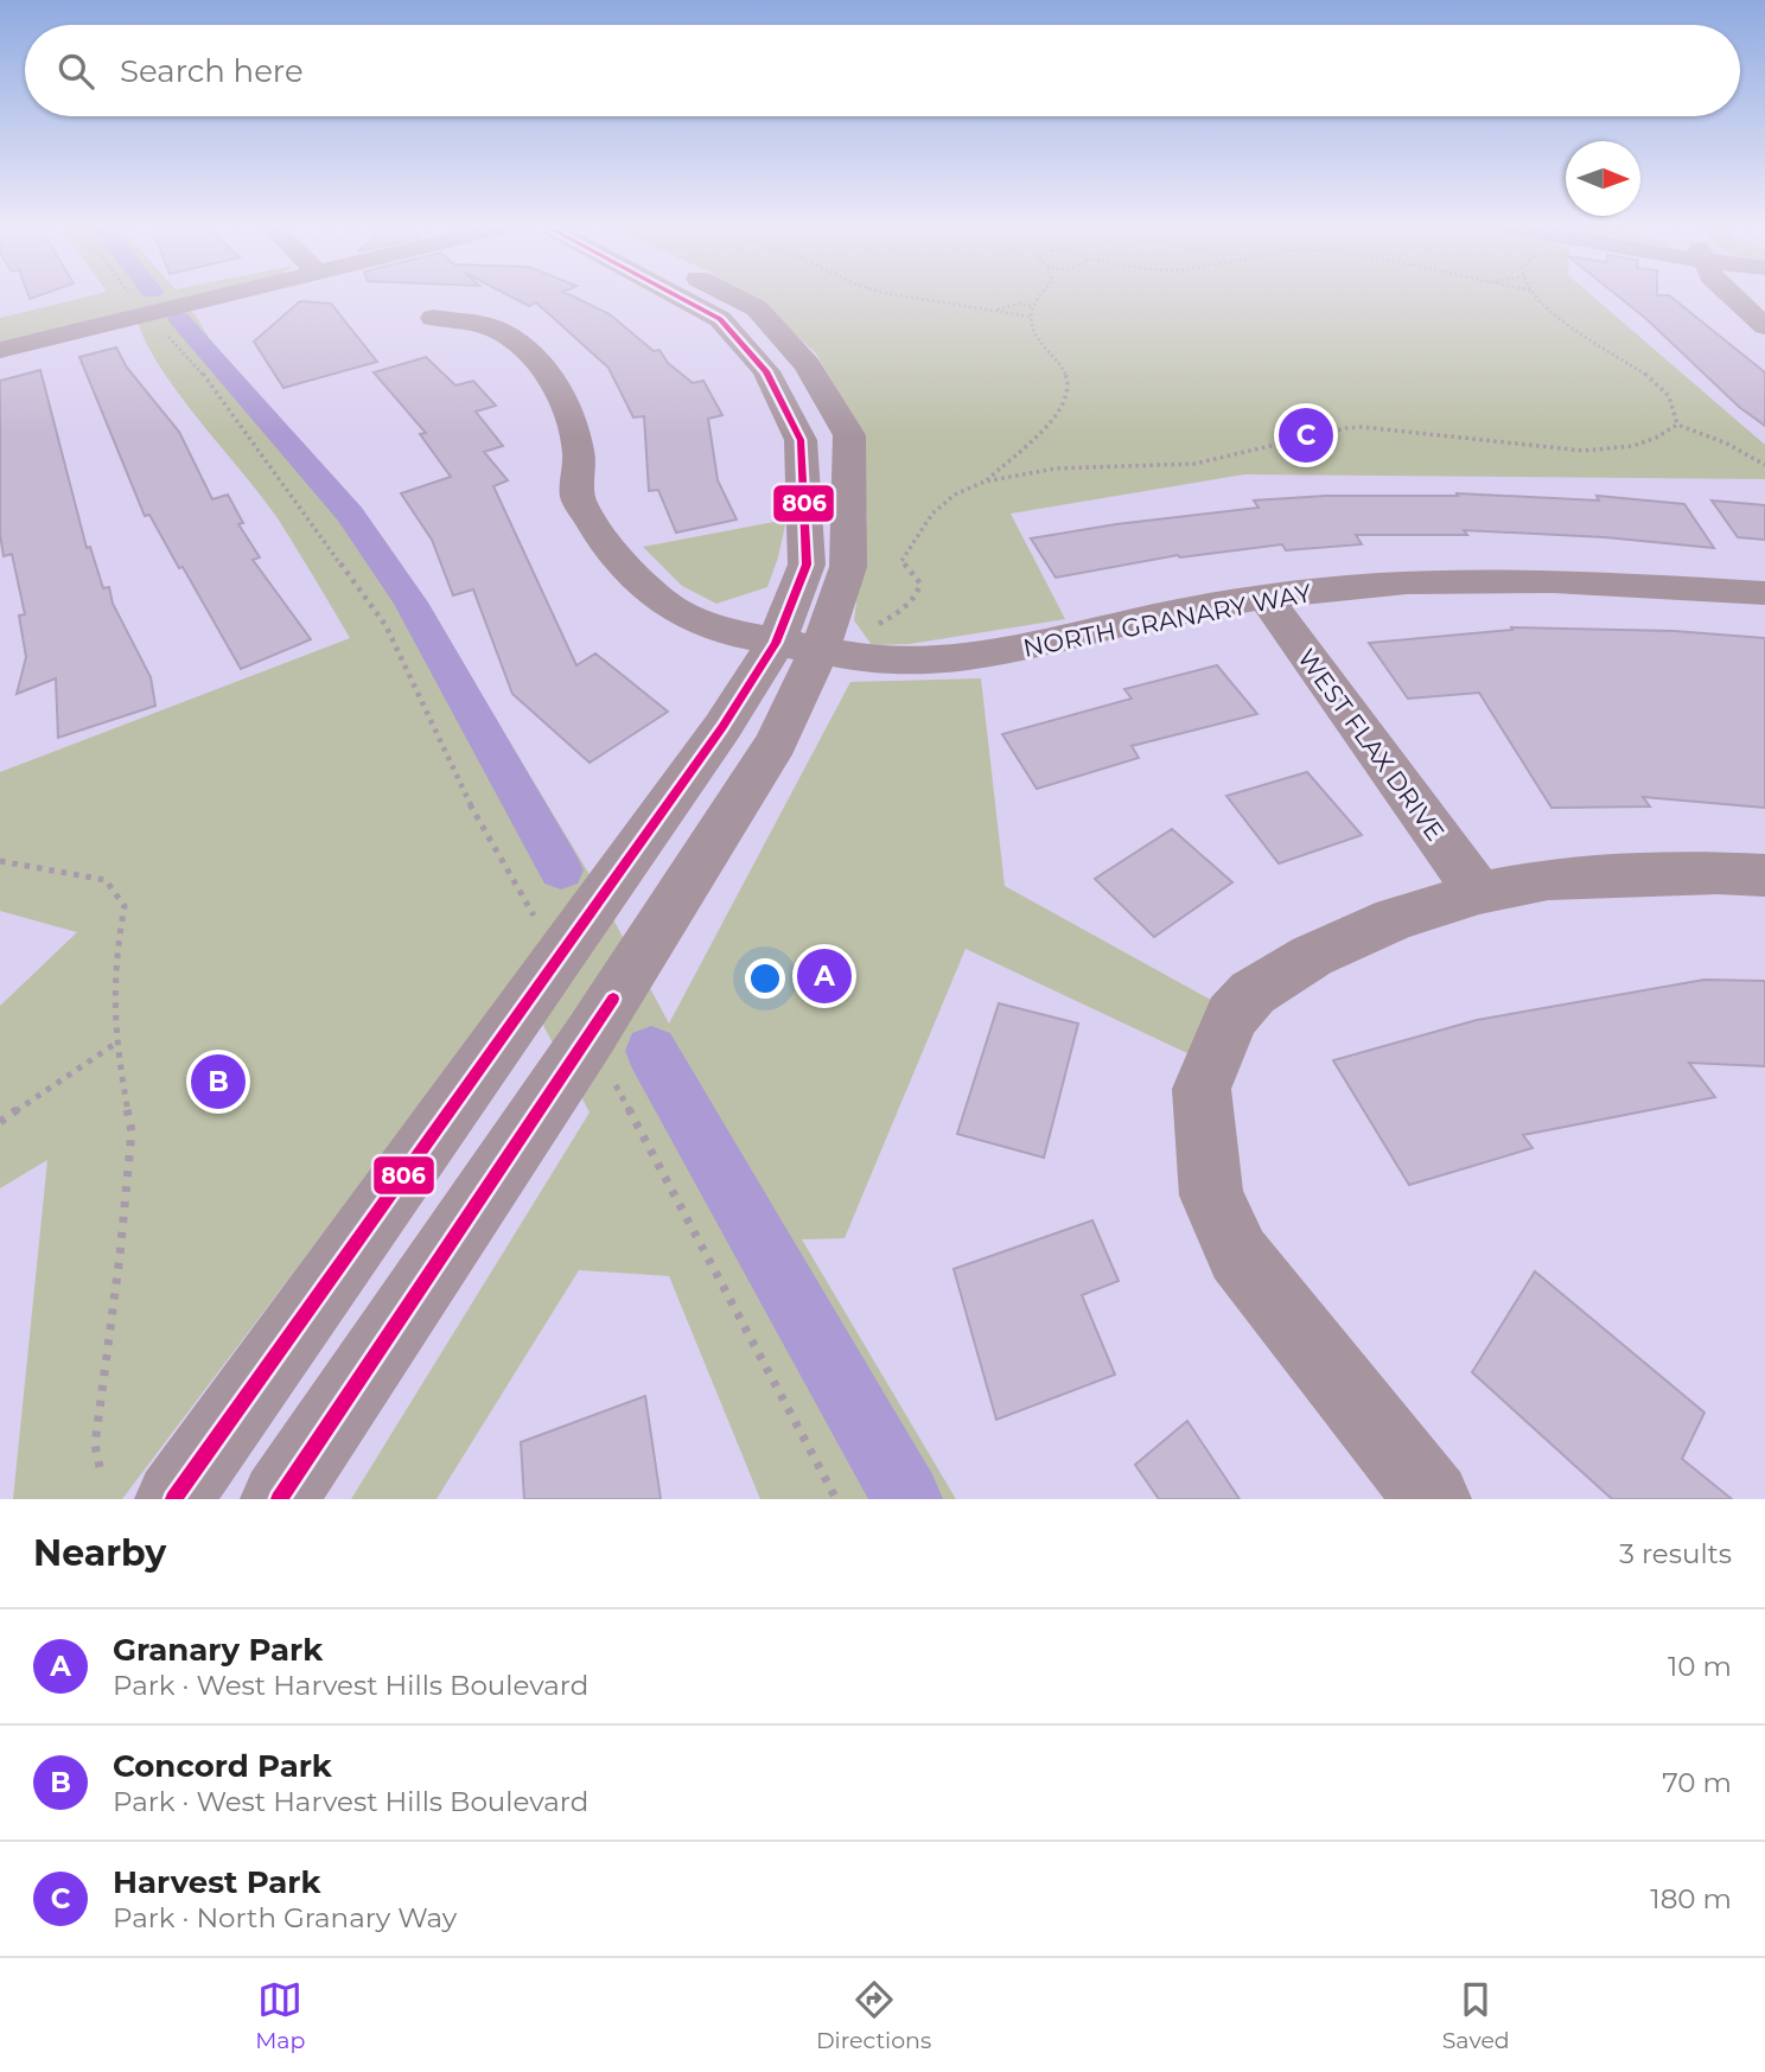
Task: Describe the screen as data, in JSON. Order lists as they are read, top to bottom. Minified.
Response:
{"streets":{"street":["NORTH GRANARY WAY","WEST FLAX DRIVE"]},"crossings":[["NORTH GRANARY WAY","WEST FLAX DRIVE"]],"lines":["transit line 806"],"north":"right","page":{"search":"Search here","pins":["C","A","B"],"heading":["Nearby","3 results"],"list":[{"mark":"A","name":"Granary Park","note":"Park · West Harvest Hills Boulevard","value":"10 m"},{"mark":"B","name":"Concord Park","note":"Park · West Harvest Hills Boulevard","value":"70 m"},{"mark":"C","name":"Harvest Park","note":"Park · North Granary Way","value":"180 m"}],"nav":["Map","Directions","Saved"]}}
